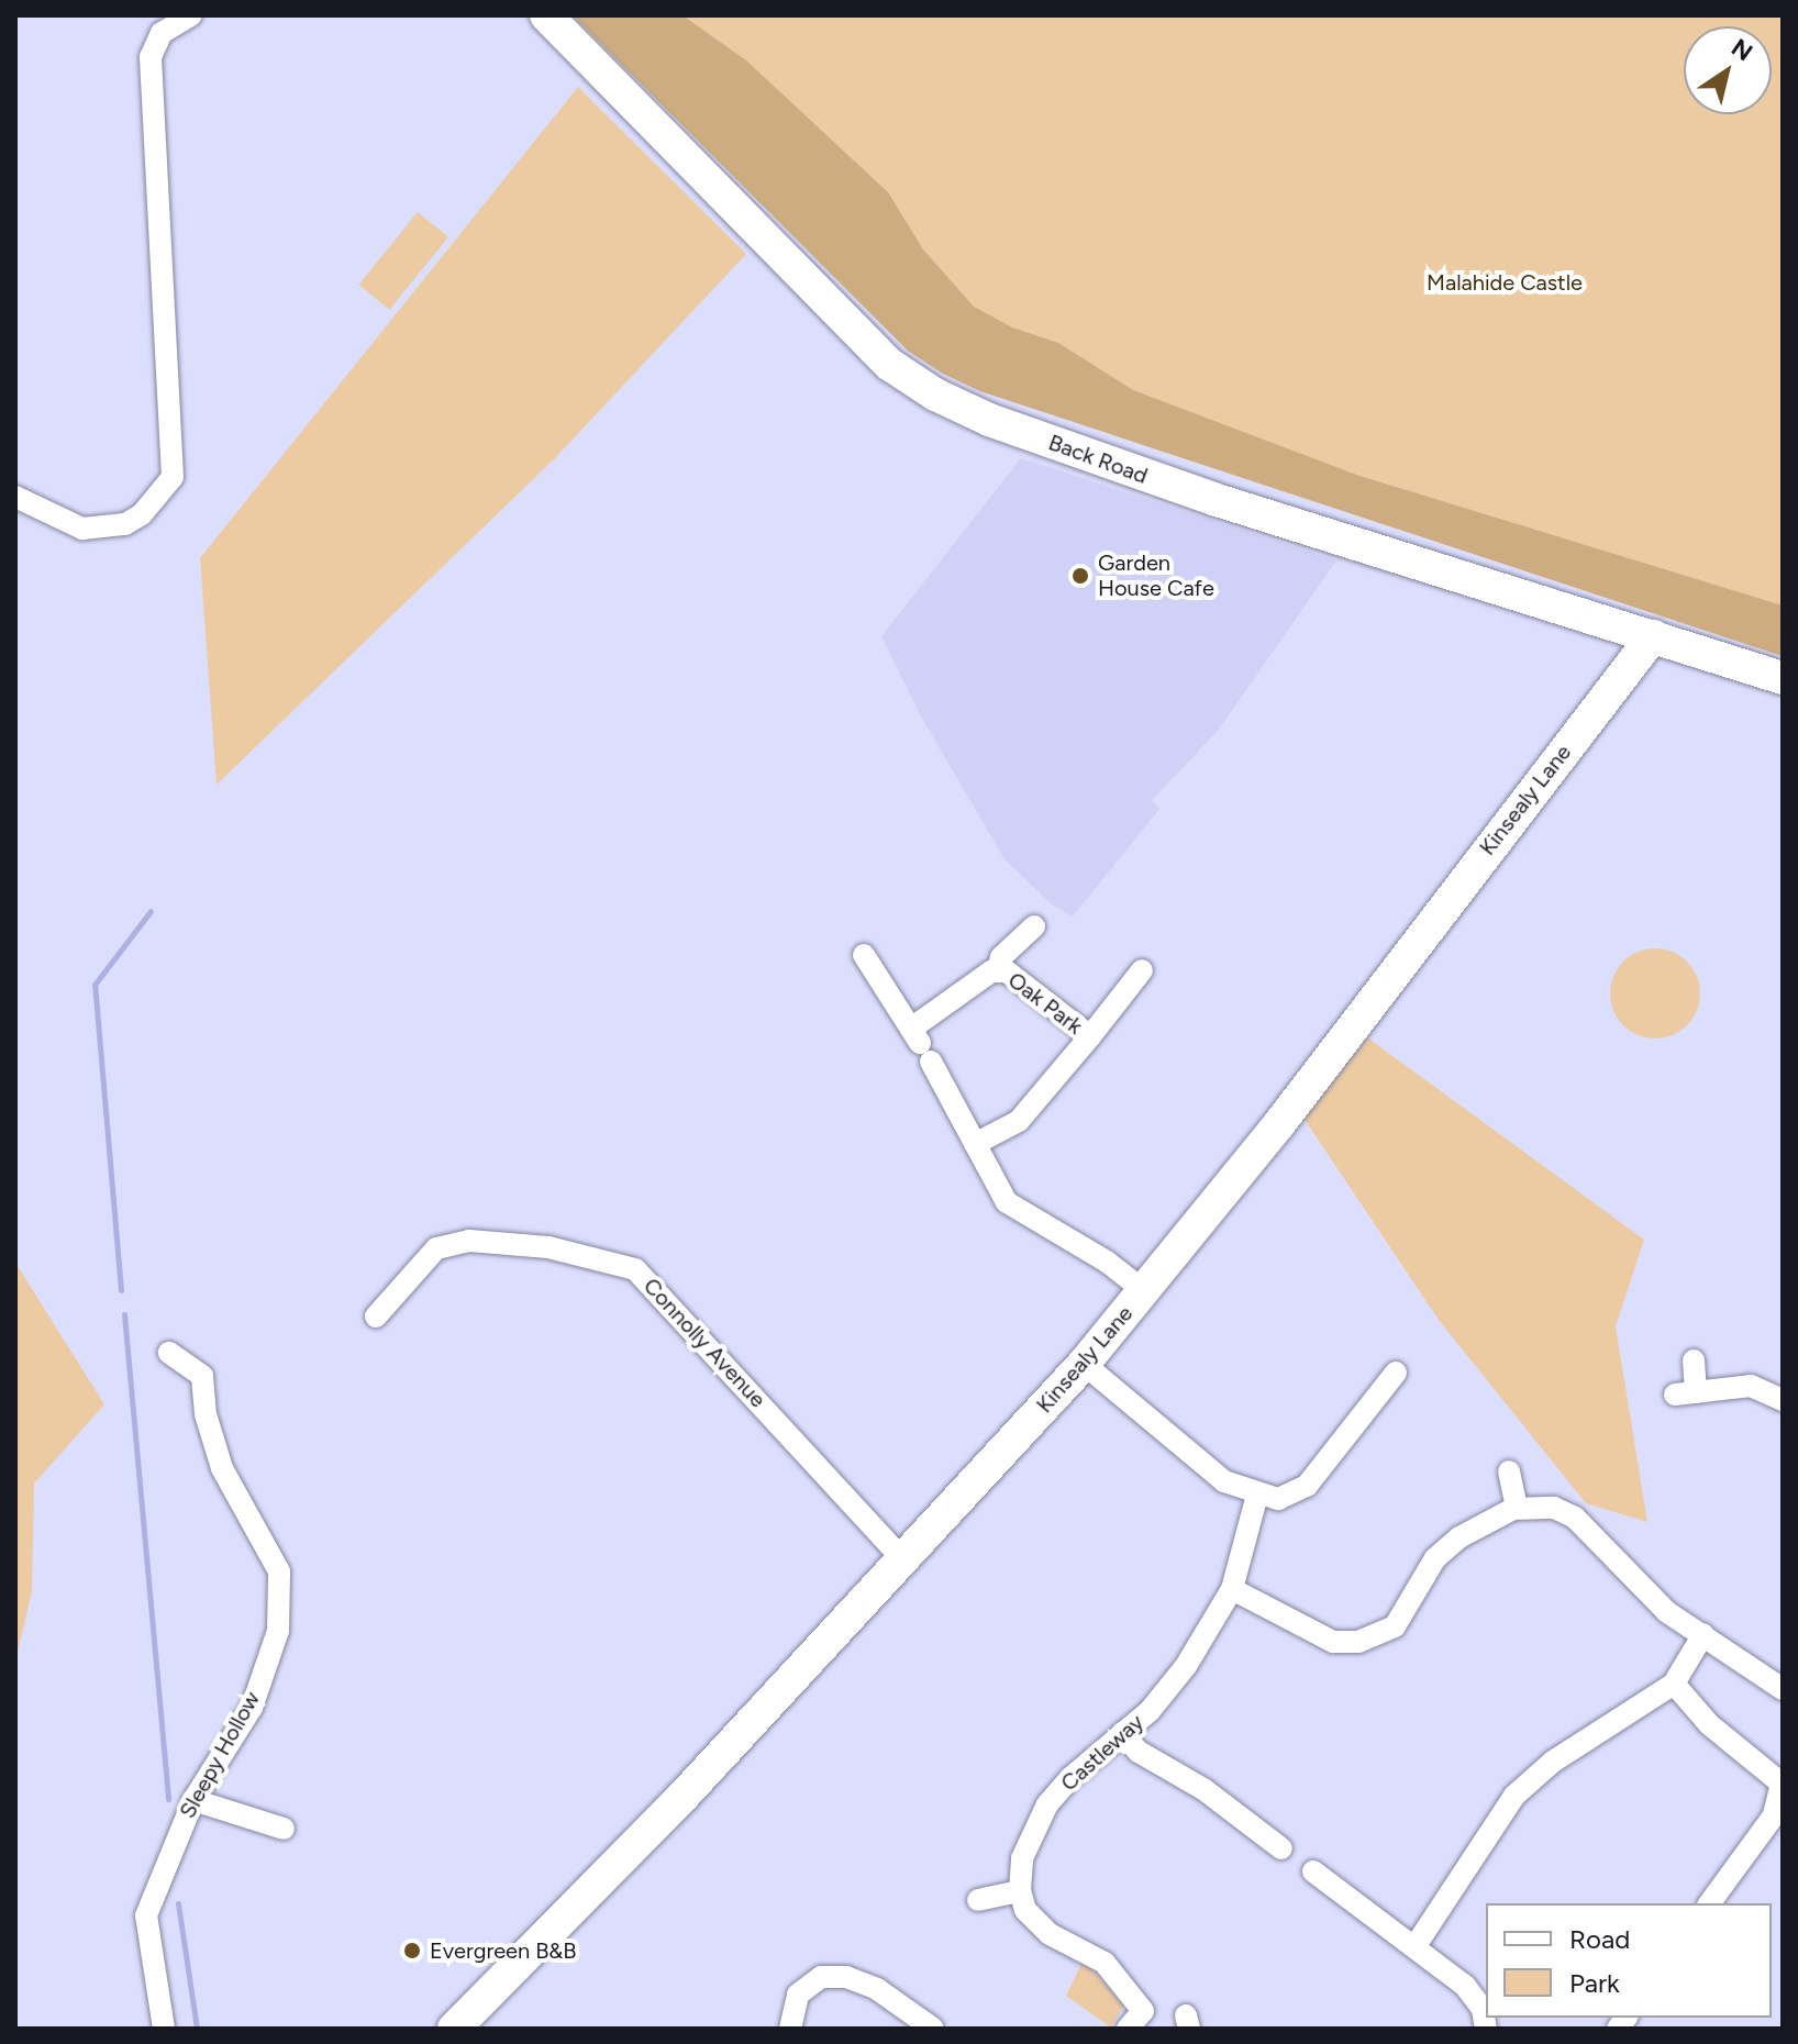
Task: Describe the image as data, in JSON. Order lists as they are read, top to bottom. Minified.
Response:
{"streets":{"street":["Back Road","Kinsealy Lane","Oak Park","Connolly Avenue","Castleway","Sleepy Hollow"]},"crossings":[["Back Road","Kinsealy Lane"],["Kinsealy Lane","Connolly Avenue"]],"parks":["Malahide Castle"],"places":["Garden House Cafe","Evergreen B&B"],"legend":["Road","Park"],"north":"top right"}
